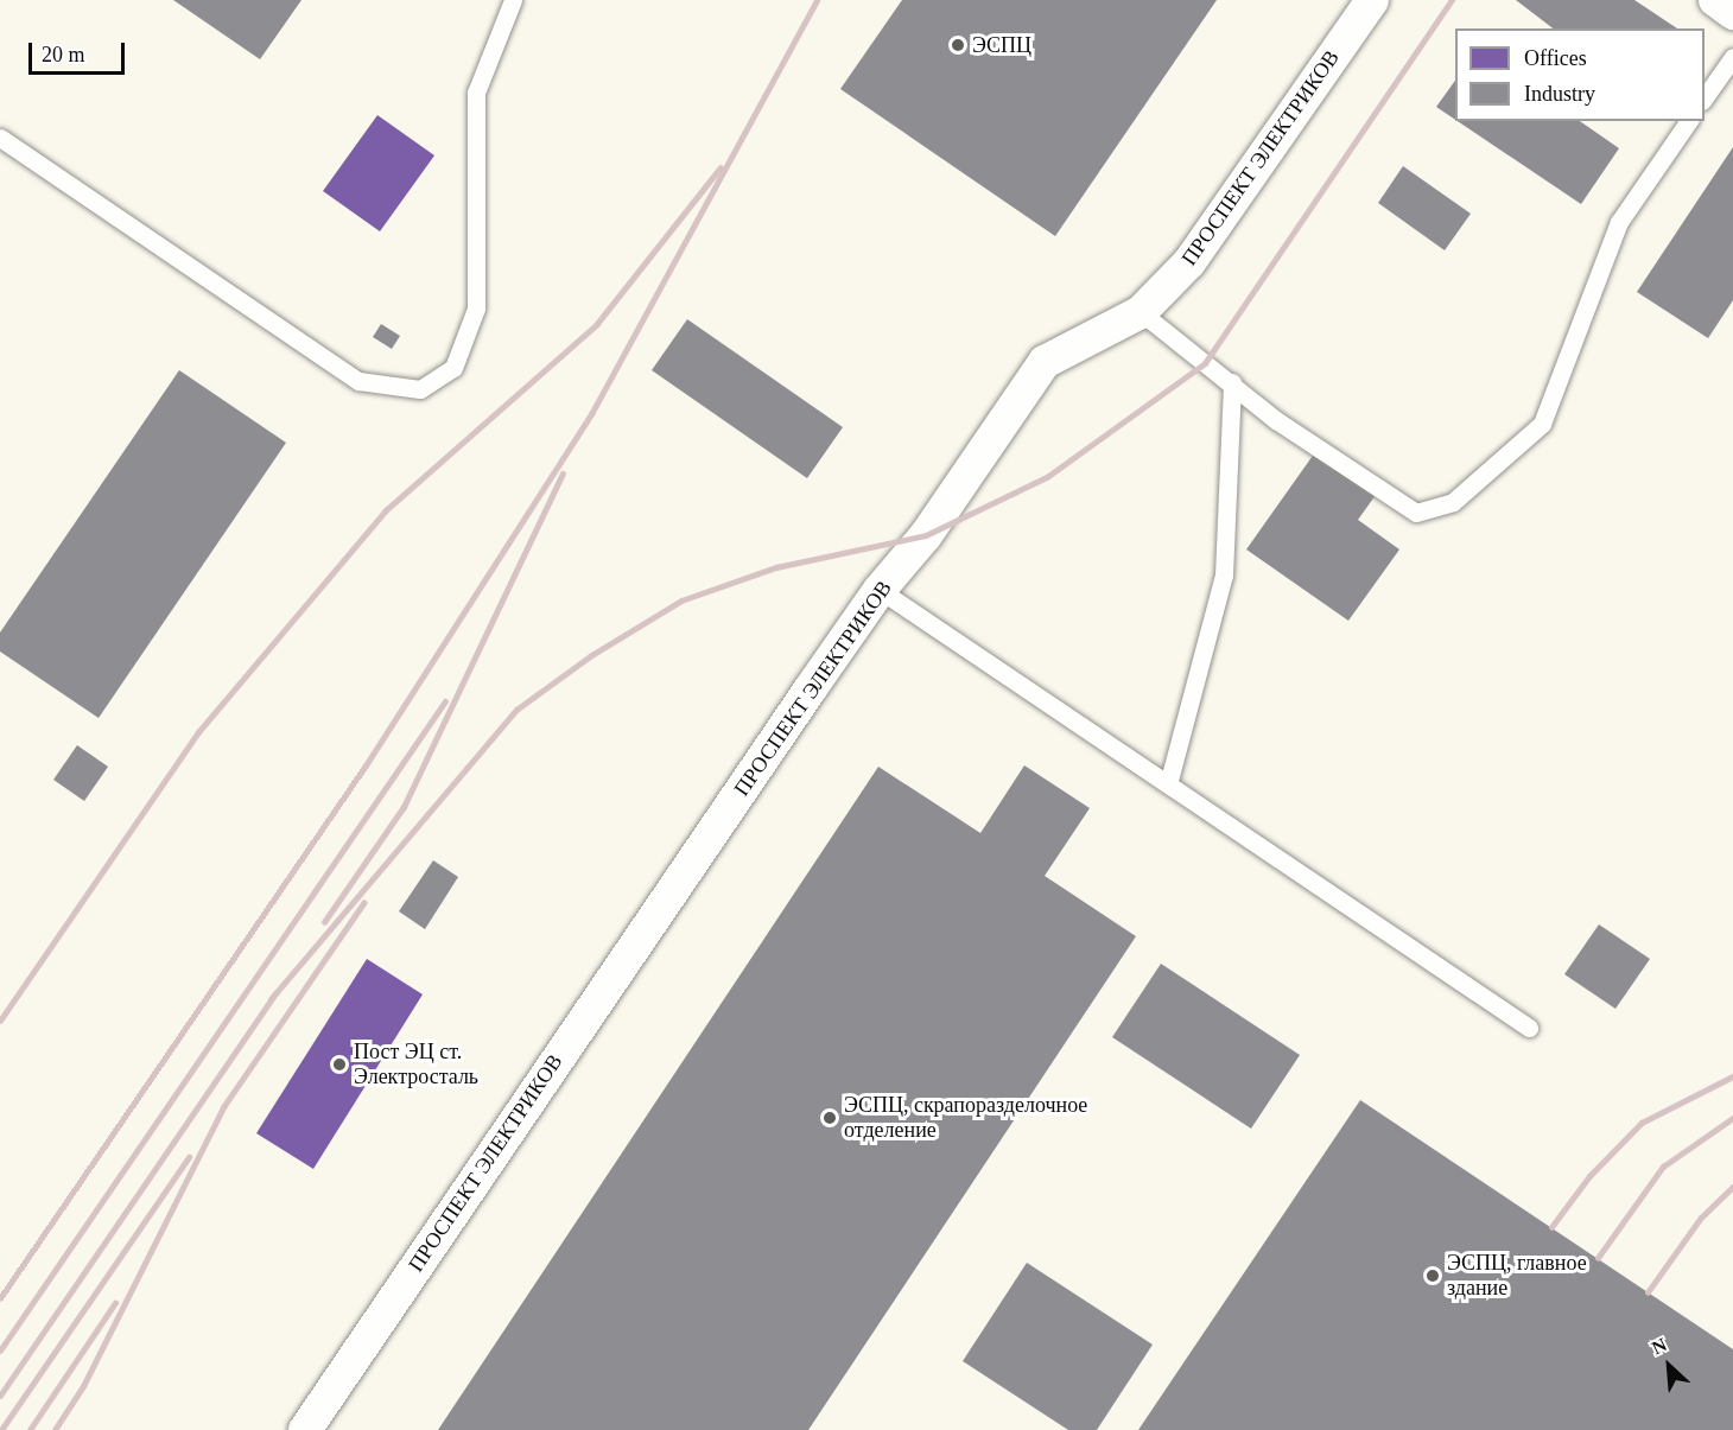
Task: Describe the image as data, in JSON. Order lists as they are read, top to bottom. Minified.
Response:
{"streets":{"street":["ПРОСПЕКТ ЭЛЕКТРИКОВ"]},"places":["ЭСПЦ","Пост ЭЦ ст. Электросталь","ЭСПЦ, скрапоразделочное отделение","ЭСПЦ, главное здание"],"legend":["Offices","Industry"],"scale_bar":"20 m","north":"top left"}
